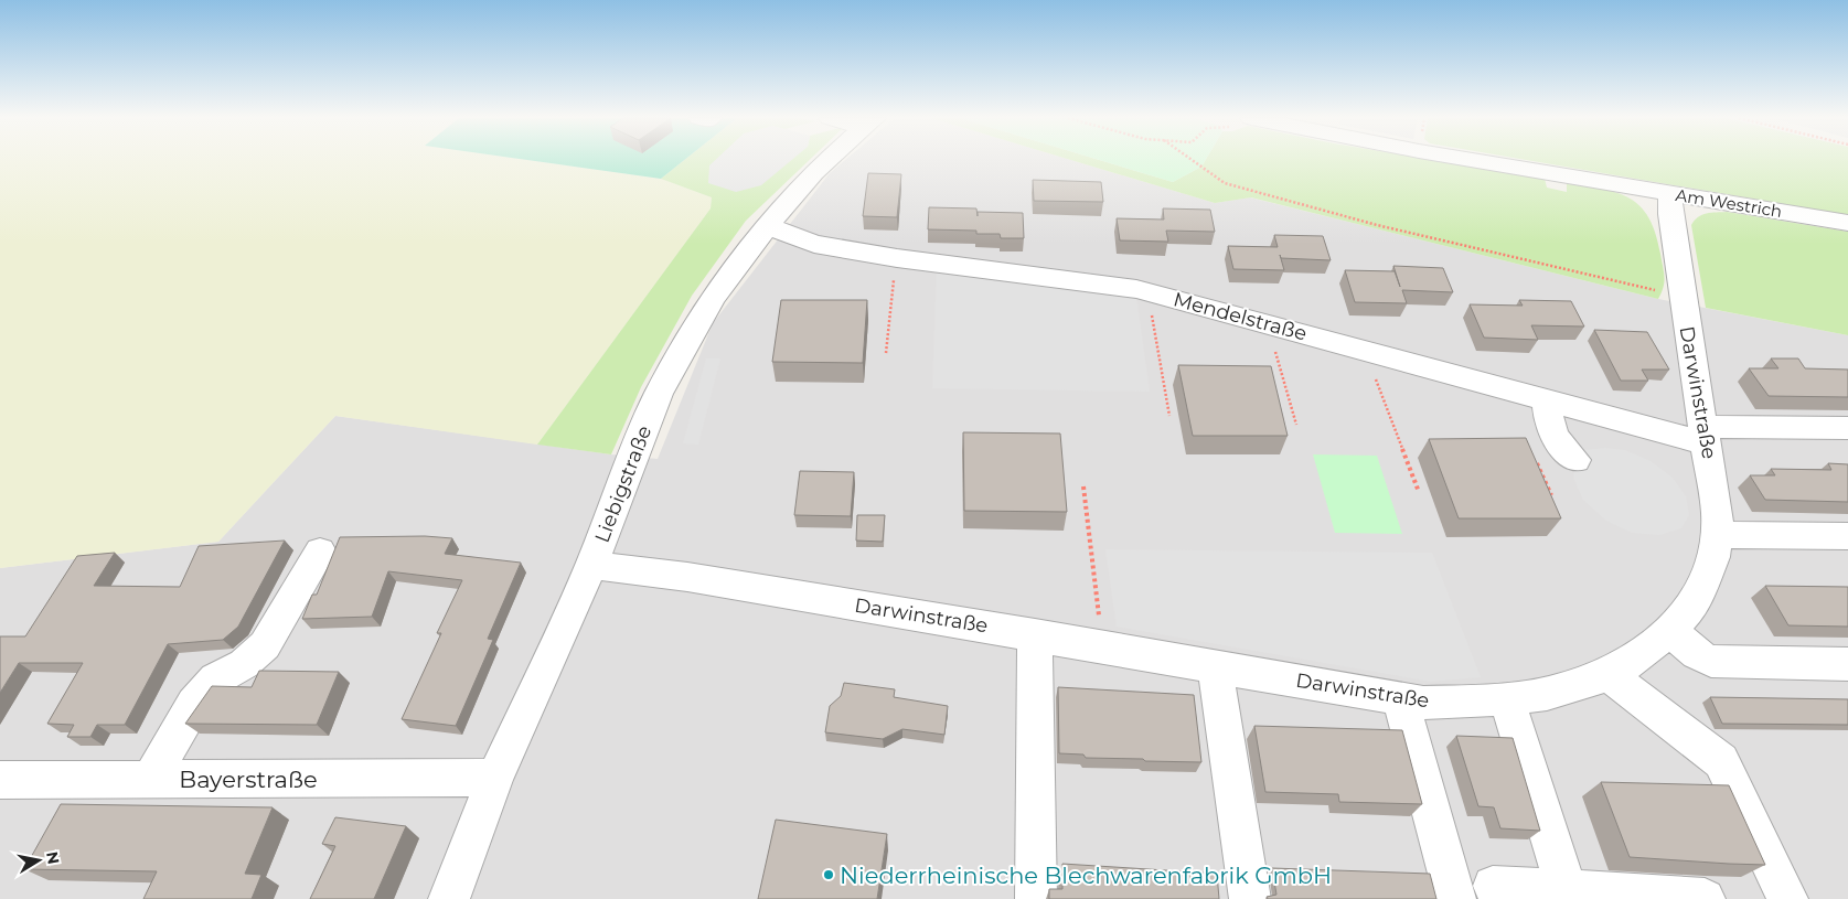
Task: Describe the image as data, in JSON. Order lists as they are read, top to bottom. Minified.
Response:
{"streets":{"street":["Am Westrich","Mendelstraße","Darwinstraße","Liebigstraße","Bayerstraße"]},"crossings":[["Am Westrich","Darwinstraße"],["Mendelstraße","Darwinstraße"],["Mendelstraße","Liebigstraße"],["Darwinstraße","Liebigstraße"],["Liebigstraße","Bayerstraße"]],"places":["Niederrheinische Blechwarenfabrik GmbH"],"north":"right"}
